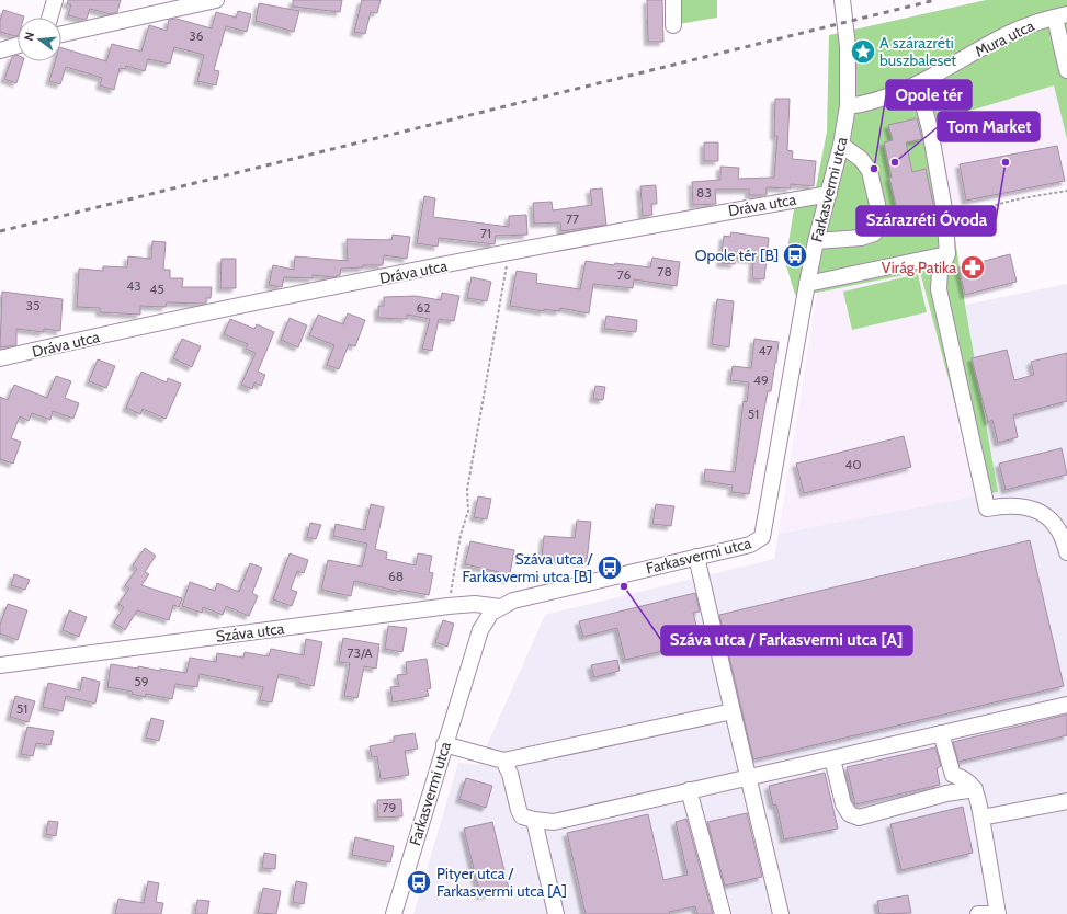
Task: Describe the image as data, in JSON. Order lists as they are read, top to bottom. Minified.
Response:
{"streets":{"street":["Mura utca","Farkasvermi utca","Dráva utca","Száva utca"]},"crossings":[["Mura utca","Farkasvermi utca"],["Farkasvermi utca","Dráva utca"],["Farkasvermi utca","Száva utca"]],"places":{"place":["A szárazréti buszbaleset"],"other":["Tom Market","Szárazréti Óvoda","Opole tér","Száva utca / Farkasvermi utca [A]"],"bus stop":["Opole tér [B]","Száva utca / Farkasvermi utca [B]","Pityer utca / Farkasvermi utca [A]"],"pharmacy":["Virág Patika"]},"house_numbers":["36","83","77","71","78","76","43","45","35","62","47","49","51","40","68","73/A","59","51","79"],"north":"left"}
